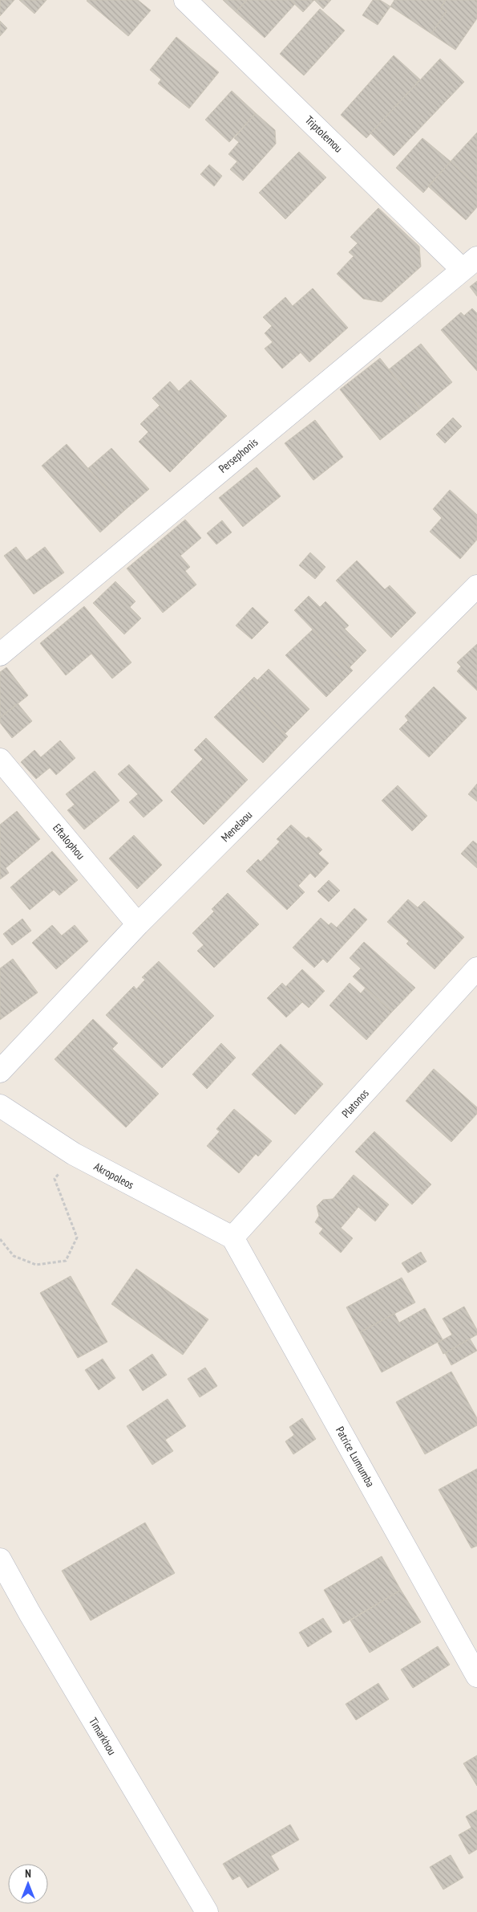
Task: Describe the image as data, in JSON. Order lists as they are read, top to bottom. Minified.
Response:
{"streets":{"street":["Triptolemou","Persephonis","Menelaou","Eftalophou","Platonos","Akropoleos","Patrice Lumumba","Timarkhou"]},"crossings":[["Triptolemou","Persephonis"],["Menelaou","Eftalophou"],["Platonos","Akropoleos"],["Platonos","Patrice Lumumba"],["Akropoleos","Patrice Lumumba"]],"north":"top"}
